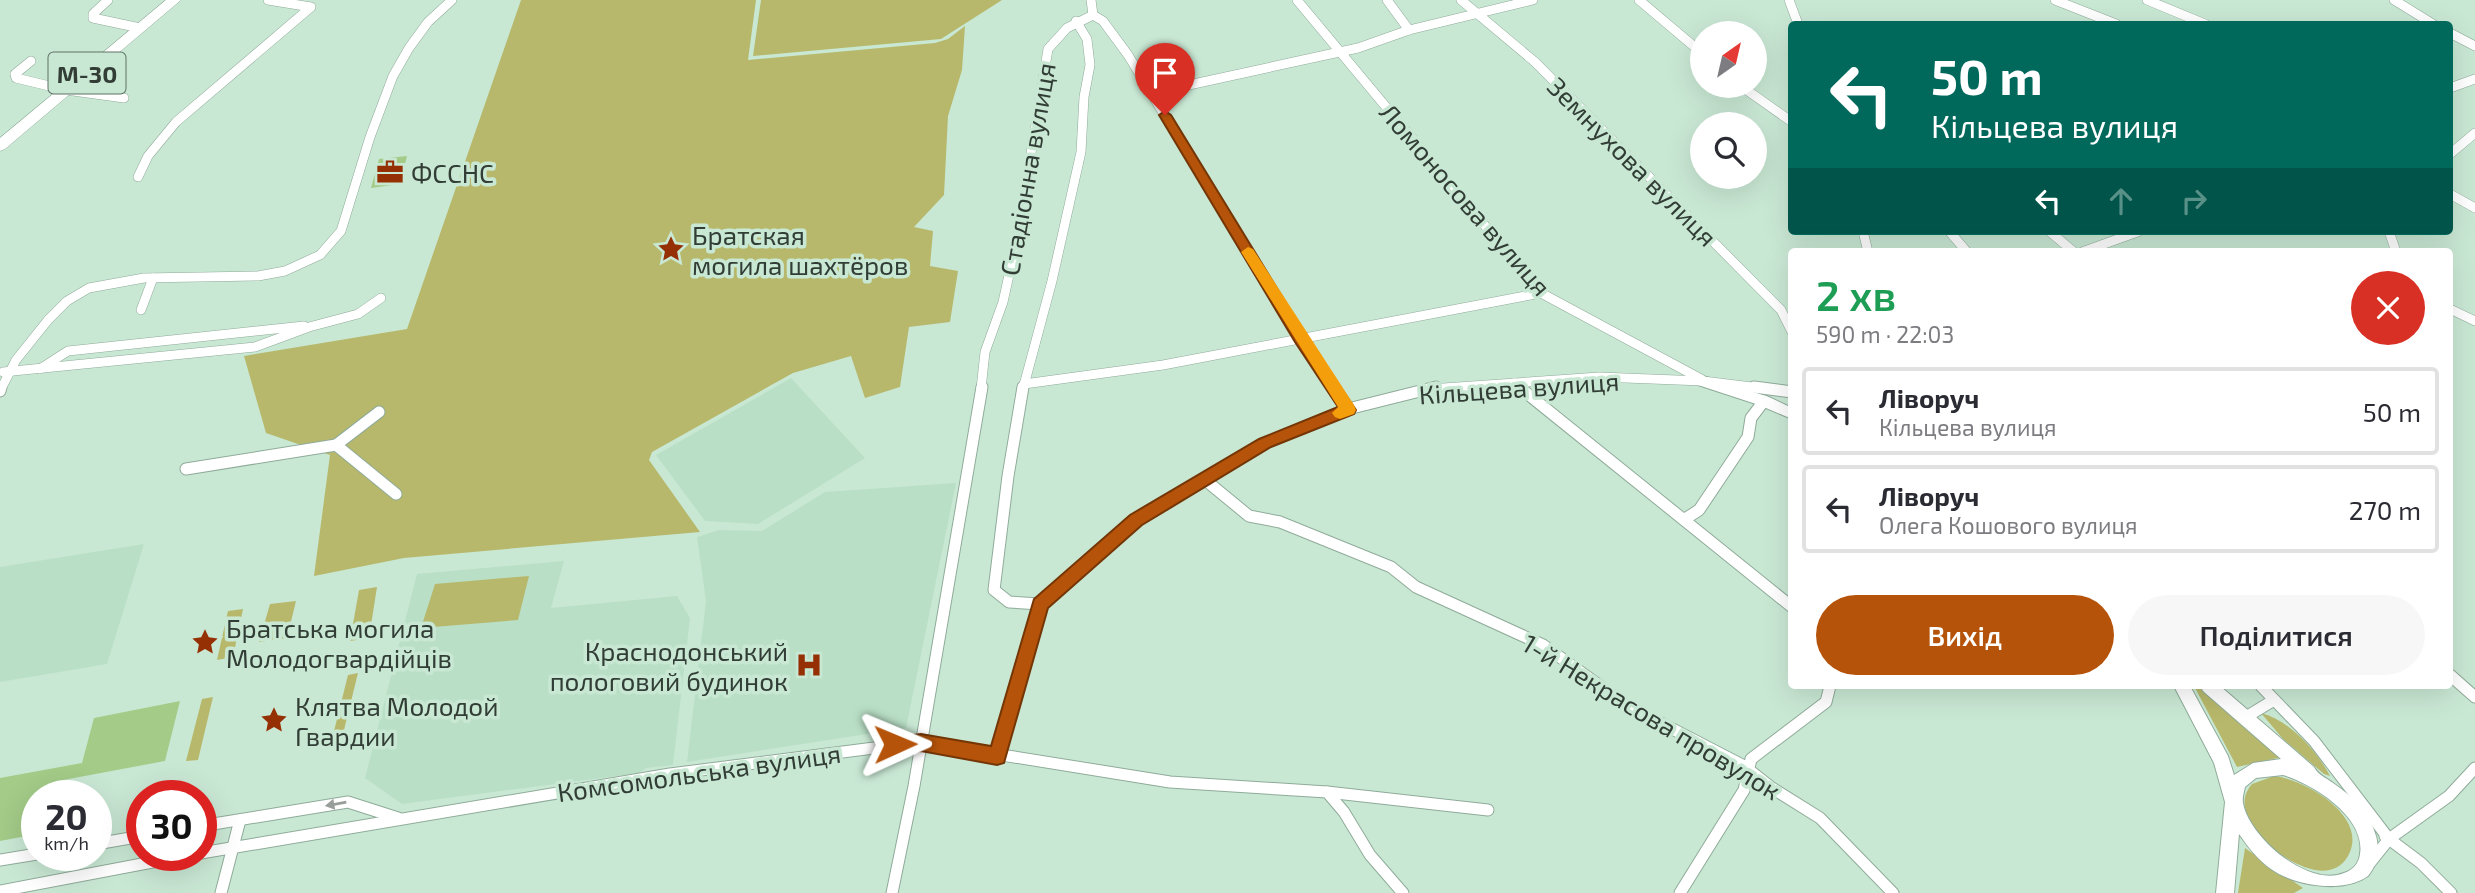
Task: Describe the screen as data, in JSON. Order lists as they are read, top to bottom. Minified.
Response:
{"streets":{"highway":["М-30"],"street":["Земнухова вулиця","Стадіонна вулиця","Ломоносова вулиця","Кільцева вулиця","1-й Некрасова провулок","Комсомольська вулиця"]},"crossings":[["Стадіонна вулиця","Кільцева вулиця"],["Стадіонна вулиця","Комсомольська вулиця"],["Ломоносова вулиця","Кільцева вулиця"],["Кільцева вулиця","1-й Некрасова провулок"]],"places":{"office":["ФССНС"],"place":["Братская могила шахтёров","Братська могила Молодогвардійців","Клятва Молодой Гвардии"],"hospital":["Краснодонський пологовий будинок"]},"north":"top right","page":{"turn":["50 m","Кільцева вулиця"],"heading":["2 хв","590 m · 22:03"],"list":[{"name":"Ліворуч","note":"Кільцева вулиця","value":"50 m"},{"name":"Ліворуч","note":"Олега Кошового вулиця","value":"270 m"}],"buttons":["Вихід","Поділитися"],"speed":"20 km/h","limit":"30"}}
